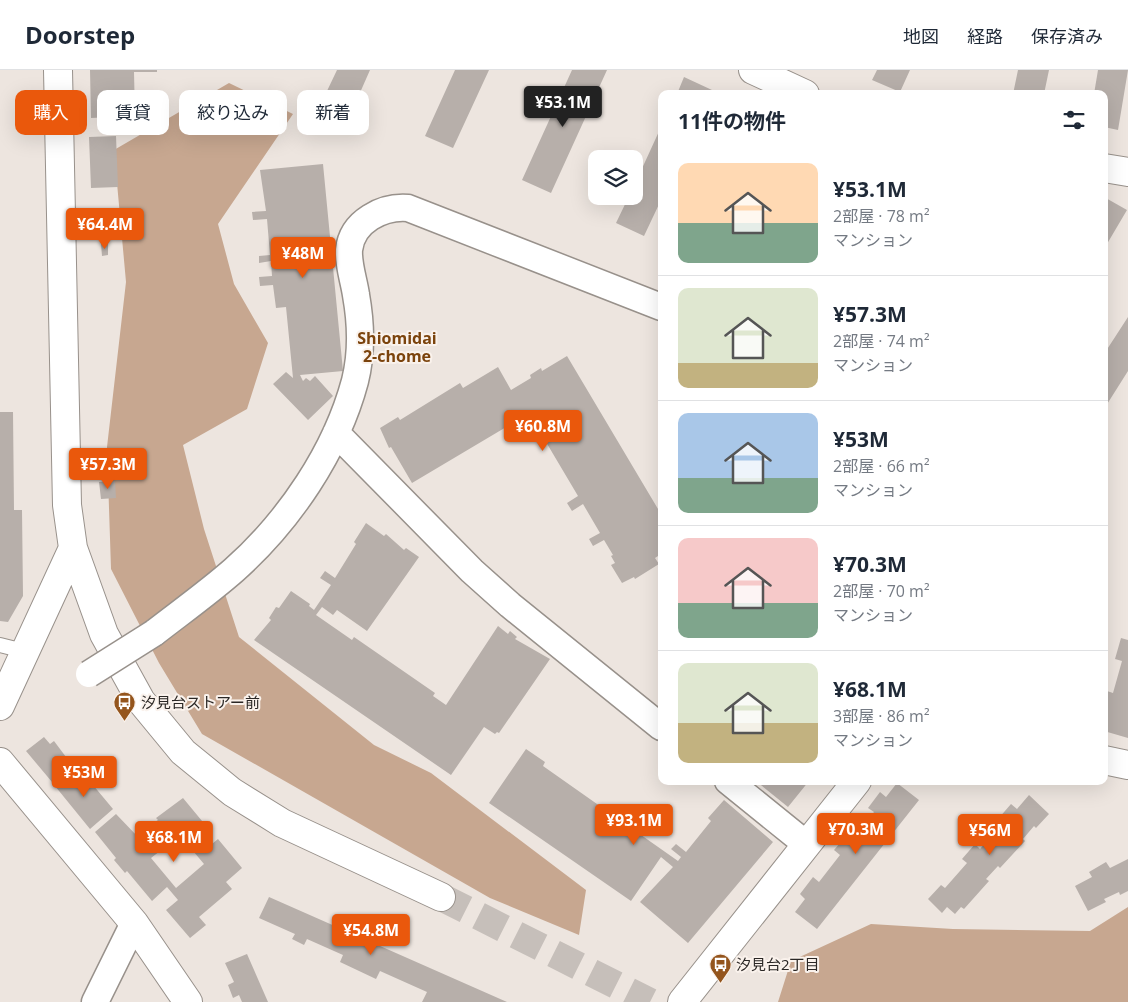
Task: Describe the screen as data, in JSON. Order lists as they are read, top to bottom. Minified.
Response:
{"districts":["Shiomidai 2-chome"],"places":{"bus stop":["汐見台ストアー前","汐見台2丁目"]},"page":{"header":"Doorstep","nav":["地図","経路","保存済み"],"price":["¥53.1M","¥64.4M","¥48M","¥60.8M","¥57.3M","¥53M","¥93.1M","¥70.3M","¥56M","¥68.1M","¥54.8M"],"chip":["購入","賃貸","絞り込み","新着"],"heading":"11件の物件","list":[{"name":"¥53.1M","note":"2部屋 · 78 m² · マンション"},{"name":"¥57.3M","note":"2部屋 · 74 m² · マンション"},{"name":"¥53M","note":"2部屋 · 66 m² · マンション"},{"name":"¥70.3M","note":"2部屋 · 70 m² · マンション"},{"name":"¥68.1M","note":"3部屋 · 86 m² · マンション"}]}}
